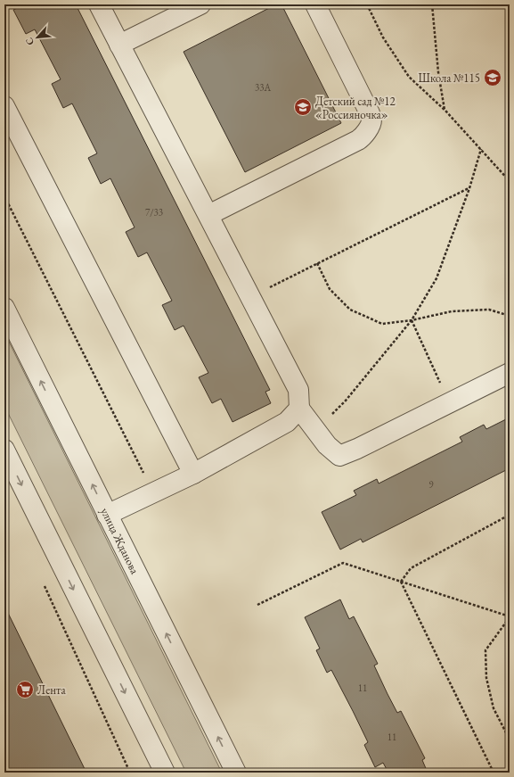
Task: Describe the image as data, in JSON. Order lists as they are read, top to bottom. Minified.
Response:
{"streets":{"street":["улица Жданова"]},"places":{"school or university":["Школа №115","Детский сад №12 «Россияночка»"],"supermarket":["Лента"]},"house_numbers":["33А","7/33","9","11","11"],"north":"bottom left"}
